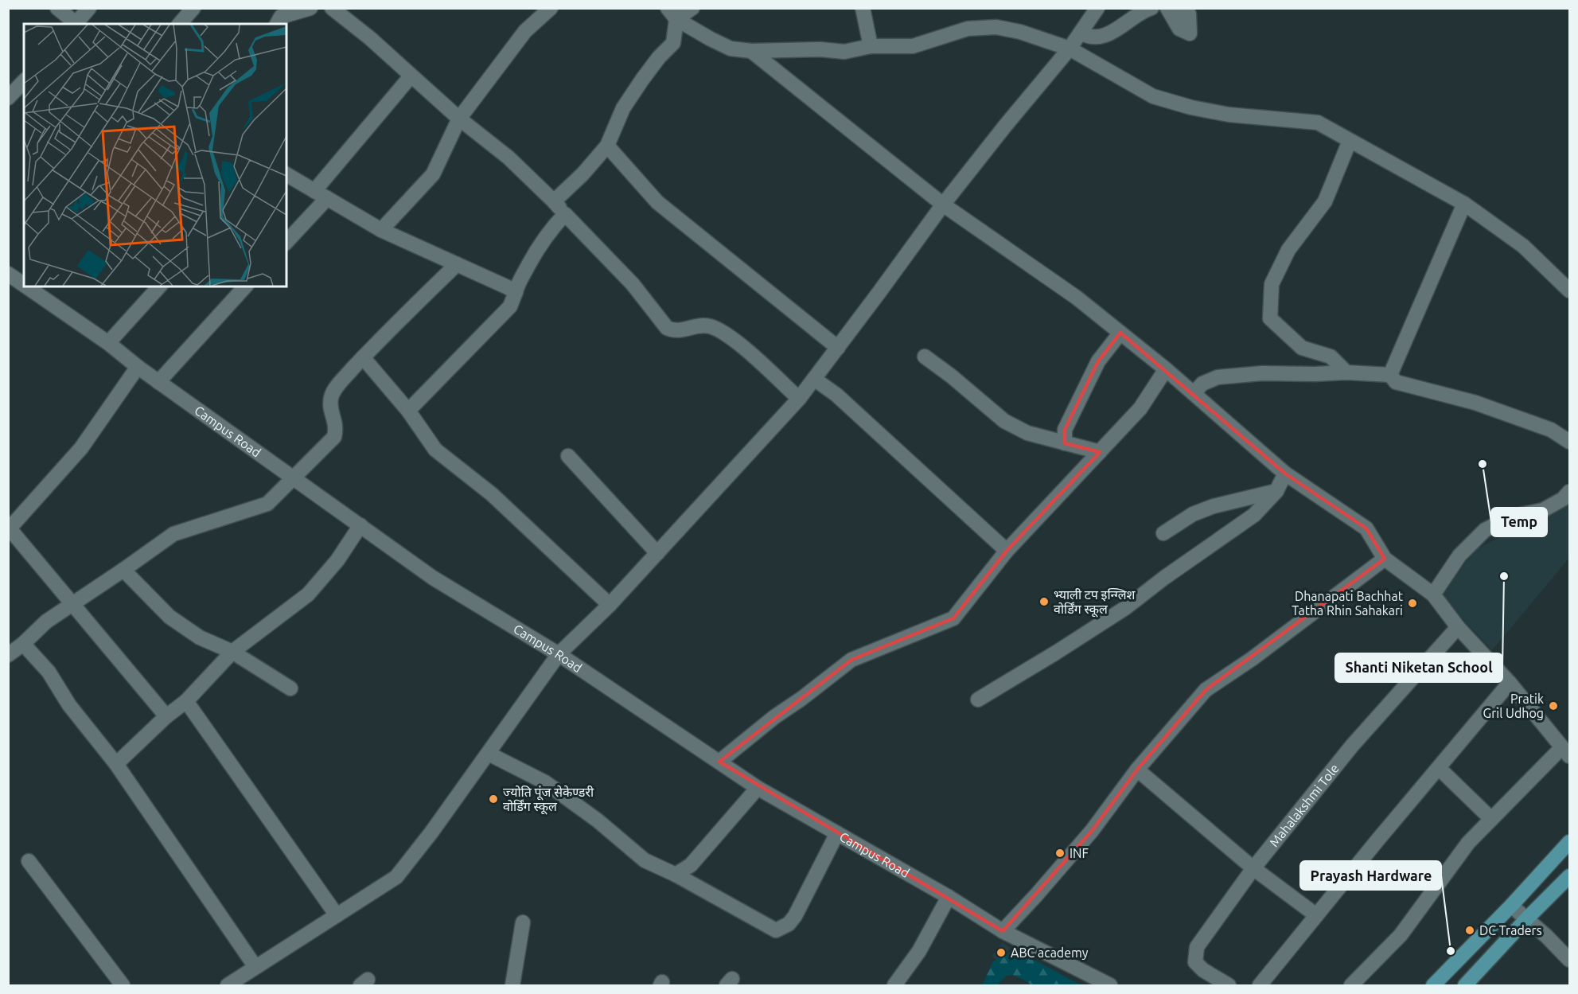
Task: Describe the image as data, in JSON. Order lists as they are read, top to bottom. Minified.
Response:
{"streets":{"street":["Campus Road","Mahalakshmi Tole"]},"places":["Temp","Shanti Niketan School","भ्याली टप इन्ग्लिश वोर्डिंग स्कूल","Dhanapati Bachhat Tatha Rhin Sahakari","Pratik Gril Udhog","ज्योति पूंज सेकेण्डरी वोर्डिंग स्कूल","INF","DC Traders","Prayash Hardware","ABC academy"]}
